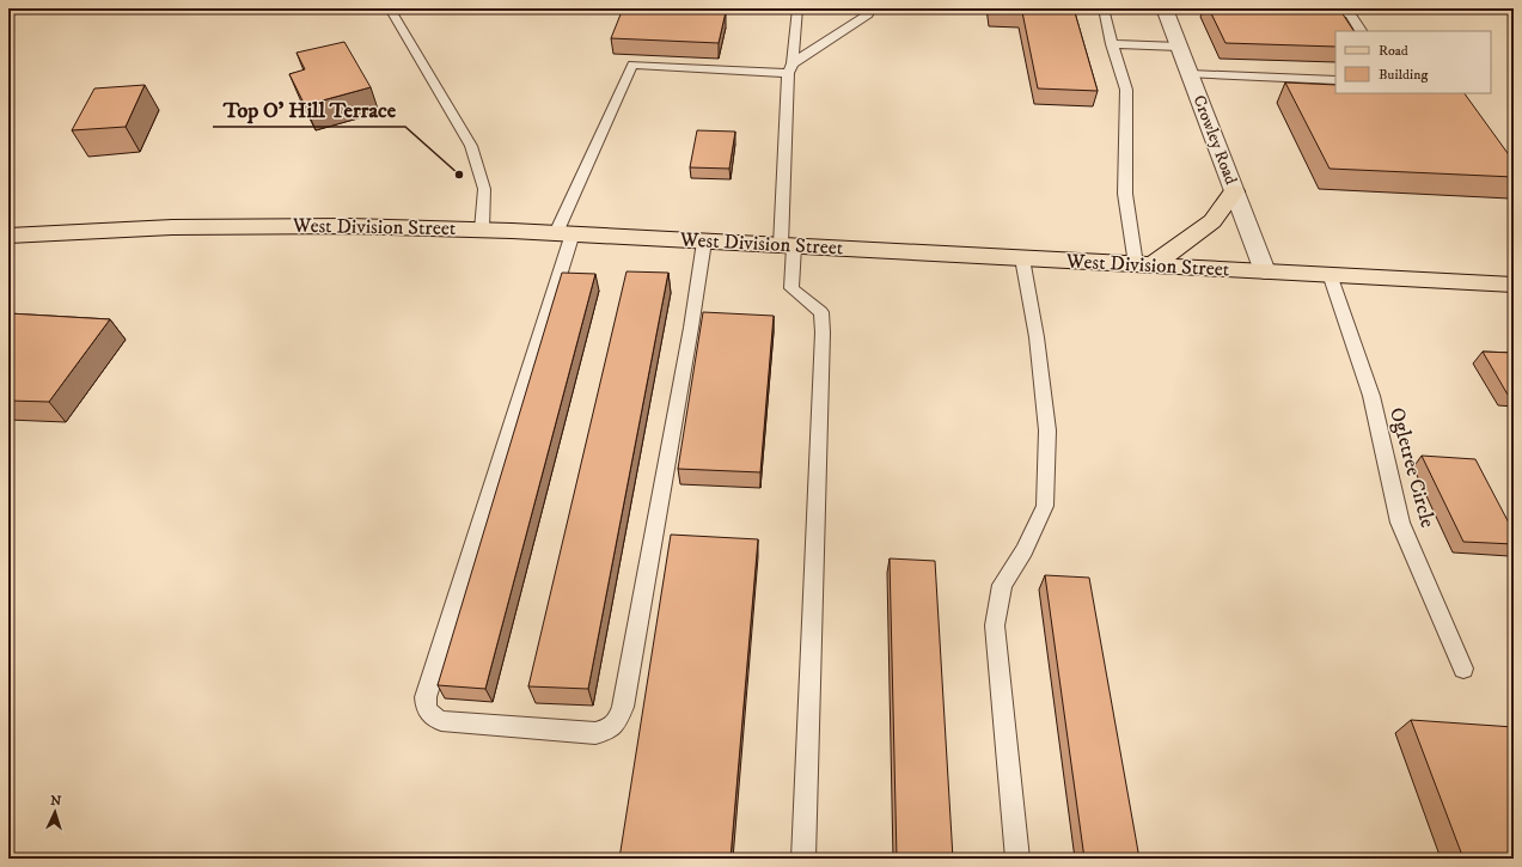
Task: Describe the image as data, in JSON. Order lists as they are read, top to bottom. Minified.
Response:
{"streets":{"main road":["West Division Street"],"street":["Crowley Road"],"lane":["Ogletree Circle"]},"crossings":[["Crowley Road","West Division Street"],["West Division Street","Ogletree Circle"]],"places":["Top O' Hill Terrace"],"legend":["Road","Building"],"north":"top"}
